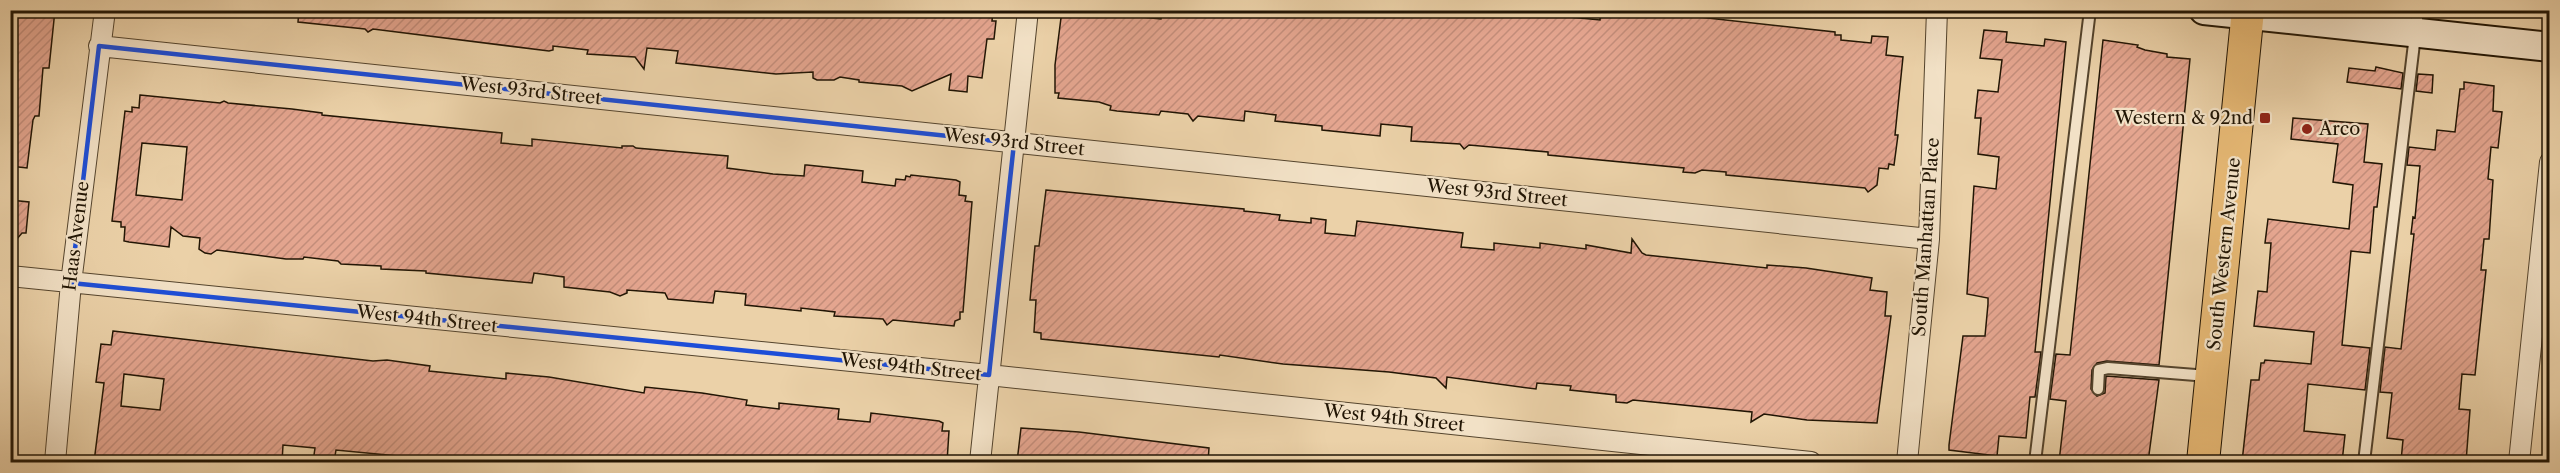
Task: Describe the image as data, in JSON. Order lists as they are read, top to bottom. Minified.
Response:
{"streets":{"main road":["South Western Avenue"],"street":["West 93rd Street","Haas Avenue","South Manhattan Place","West 94th Street"]},"crossings":[["West 93rd Street","Haas Avenue"],["West 93rd Street","South Manhattan Place"],["Haas Avenue","West 94th Street"]],"places":{"transit":["Western & 92nd"],"other":["Arco"]}}
